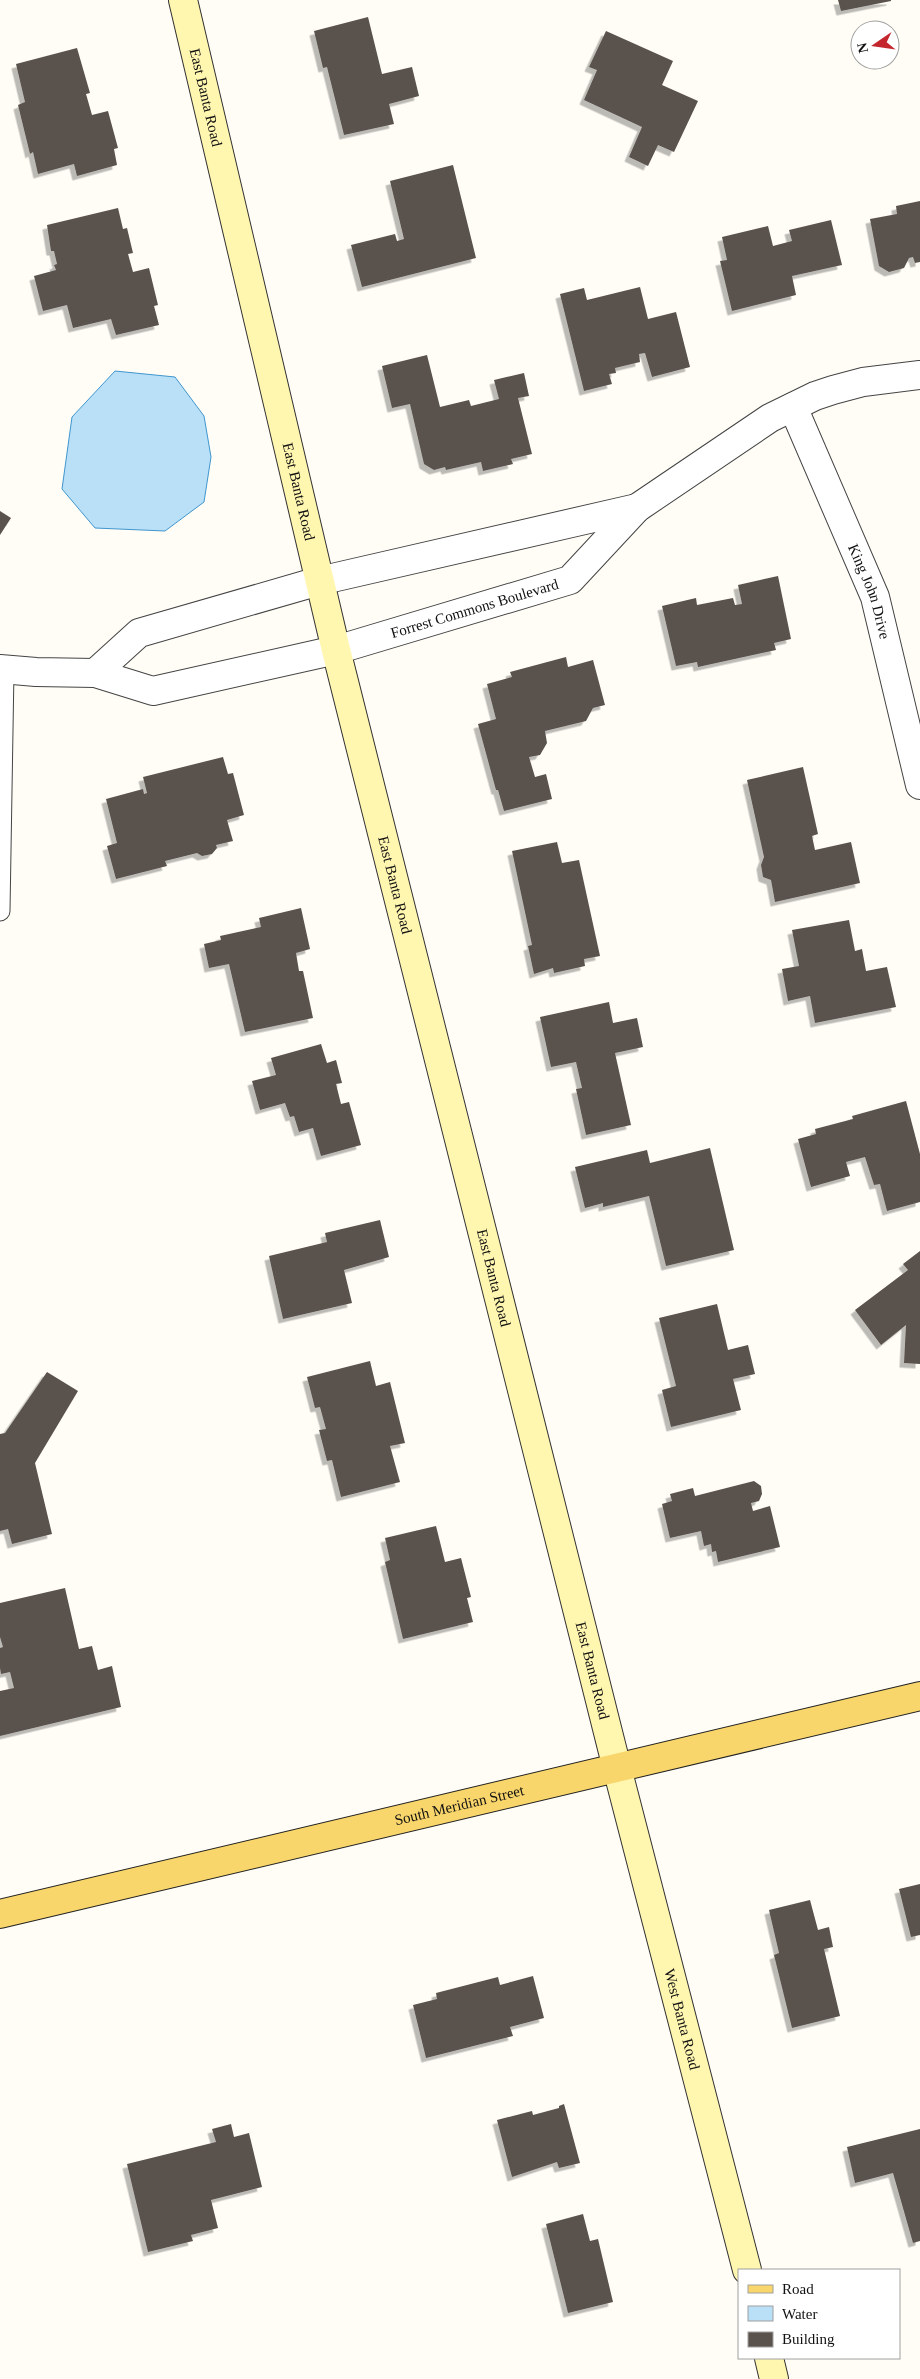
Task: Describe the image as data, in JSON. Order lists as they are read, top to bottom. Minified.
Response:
{"streets":{"main road":["South Meridian Street"],"street":["East Banta Road","King John Drive","Forrest Commons Boulevard","West Banta Road"]},"crossings":[["East Banta Road","Forrest Commons Boulevard"],["East Banta Road","South Meridian Street"],["East Banta Road","West Banta Road"],["King John Drive","Forrest Commons Boulevard"],["South Meridian Street","West Banta Road"]],"legend":["Road","Water","Building"],"north":"left"}
